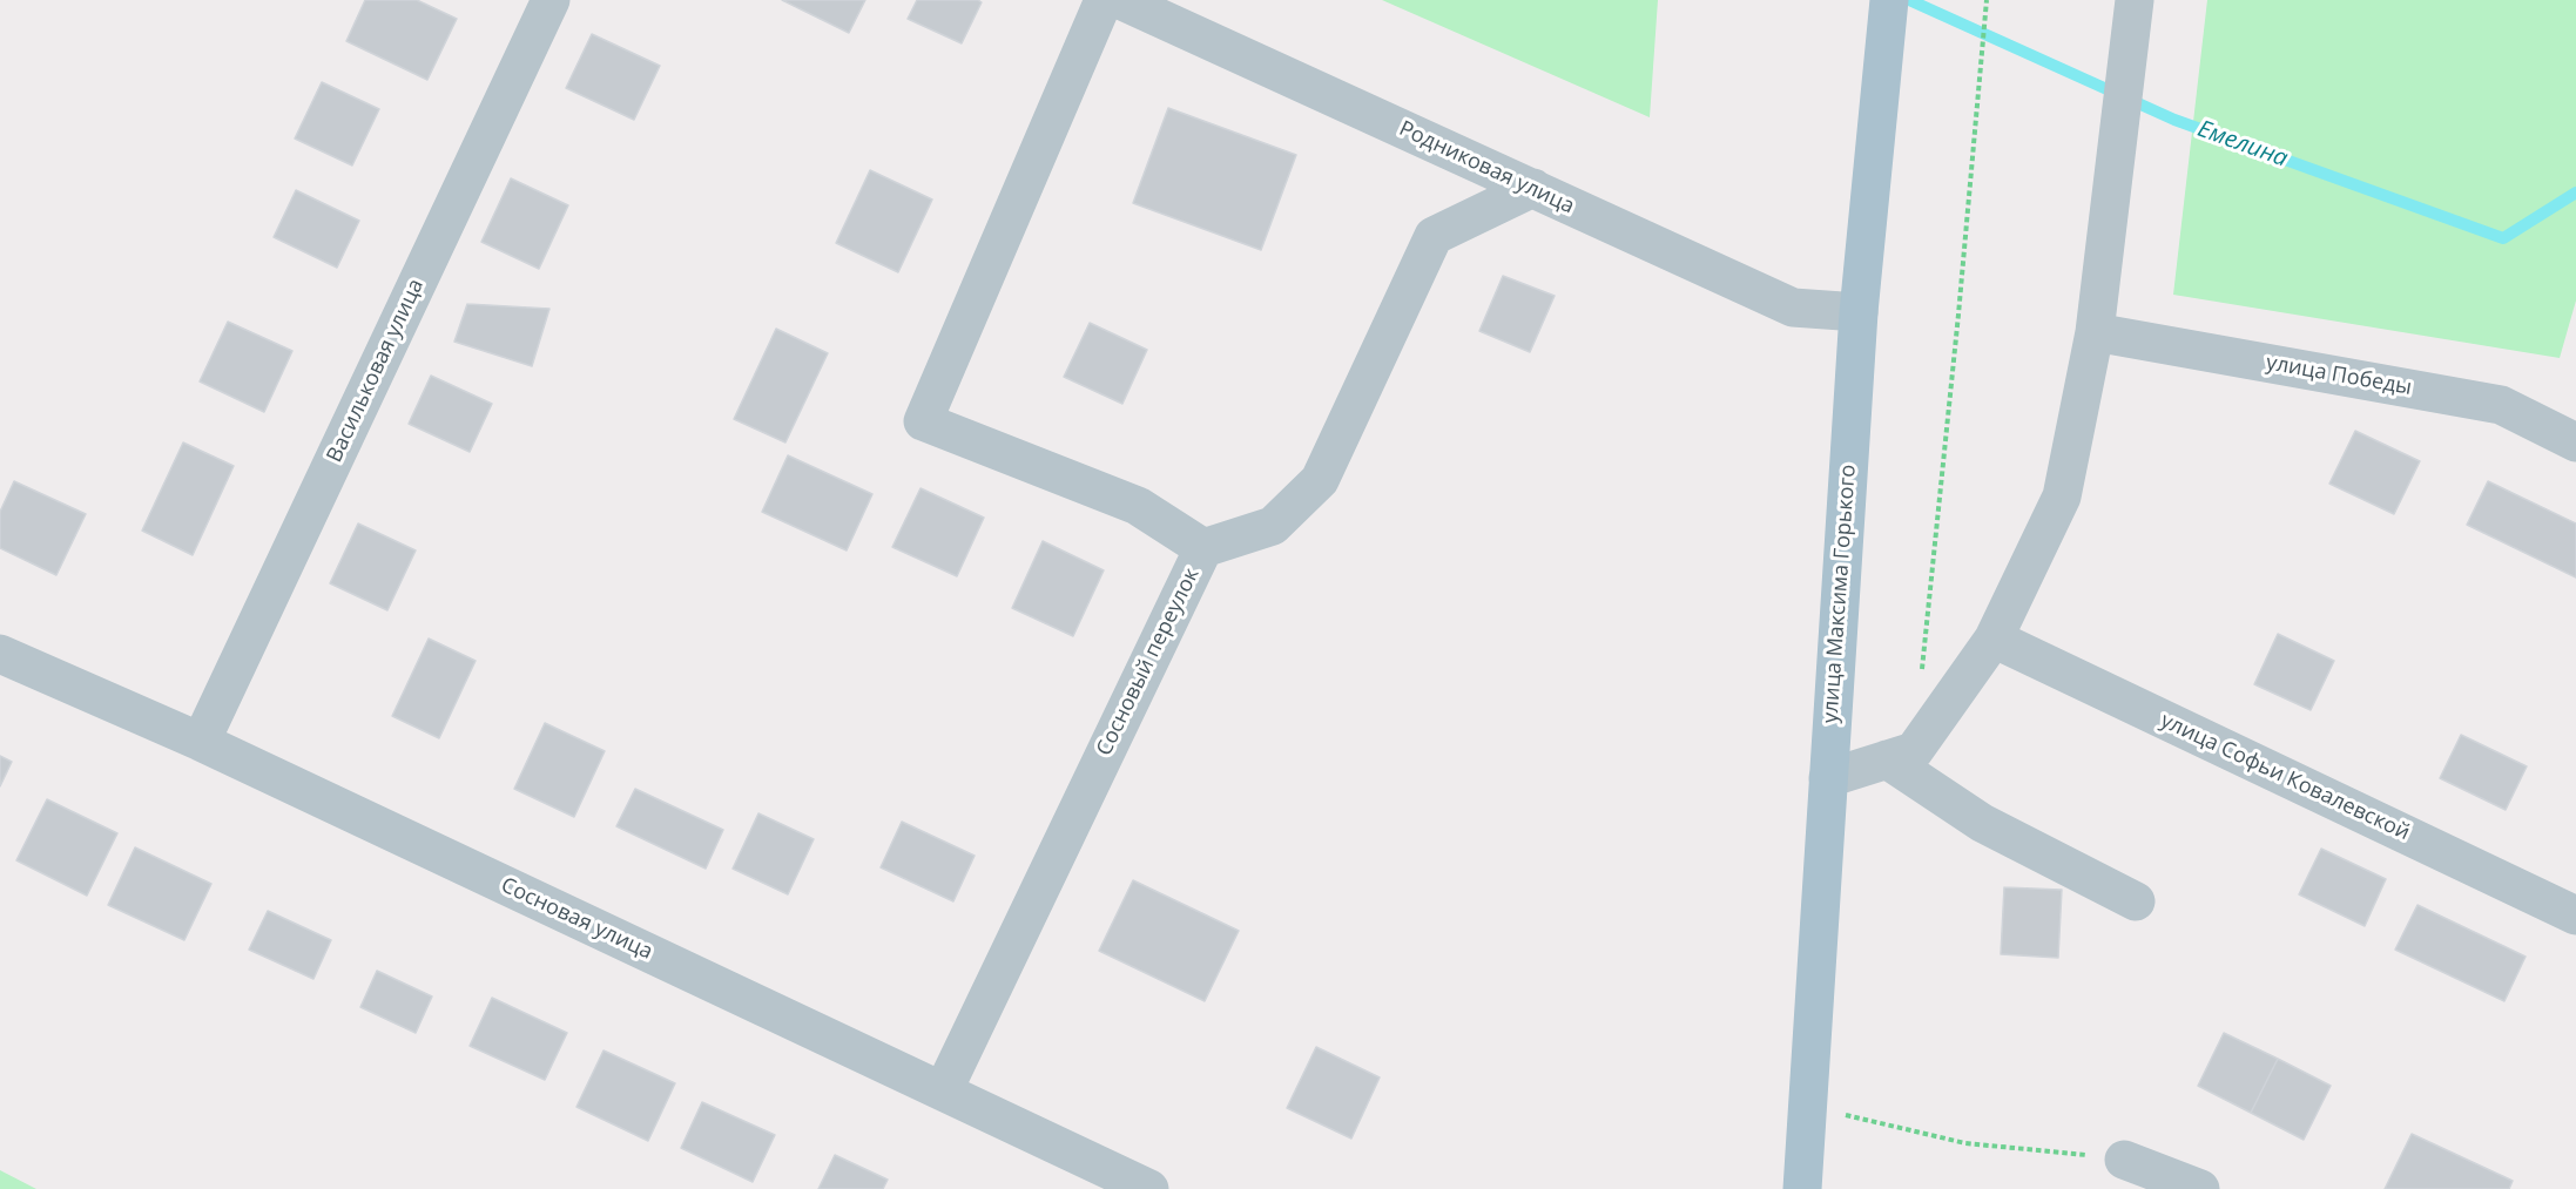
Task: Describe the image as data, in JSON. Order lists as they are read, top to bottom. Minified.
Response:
{"streets":{"main road":["улица Максима Горького"],"street":["Родниковая улица","Васильковая улица","улица Победы","Сосновый переулок","улица Софьи Ковалевской","Сосновая улица"]},"crossings":[["Родниковая улица","улица Максима Горького"],["Родниковая улица","Сосновый переулок"],["Васильковая улица","Сосновая улица"],["Сосновый переулок","Сосновая улица"]],"water":["Емелина"]}
